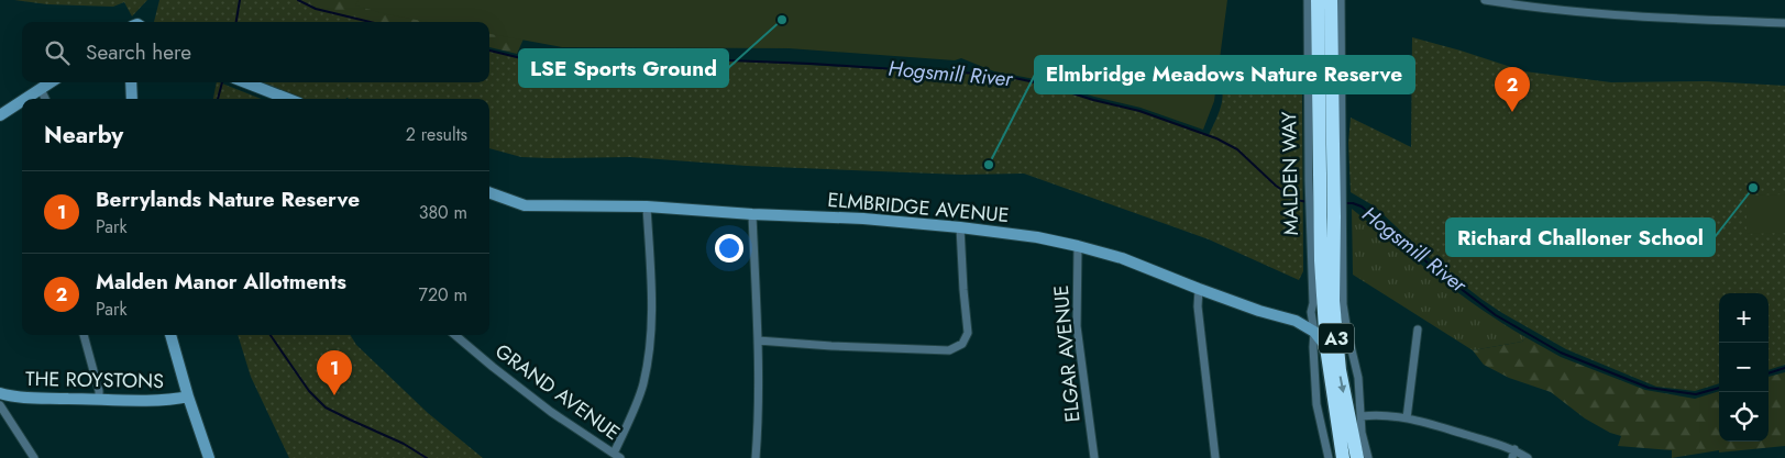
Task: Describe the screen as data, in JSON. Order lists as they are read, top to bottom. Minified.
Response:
{"streets":{"highway":["MALDEN WAY","A3"],"street":["ELMBRIDGE AVENUE","ELGAR AVENUE","THE ROYSTONS","GRAND AVENUE"]},"crossings":[["MALDEN WAY","ELMBRIDGE AVENUE"],["MALDEN WAY","A3"],["ELMBRIDGE AVENUE","A3"],["ELMBRIDGE AVENUE","ELGAR AVENUE"]],"water":["Hogsmill River"],"places":["LSE Sports Ground","Elmbridge Meadows Nature Reserve","Richard Challoner School"],"page":{"search":"Search here","pins":["2","1"],"heading":["Nearby","2 results"],"list":[{"mark":"1","name":"Berrylands Nature Reserve","note":"Park","value":"380 m"},{"mark":"2","name":"Malden Manor Allotments","note":"Park","value":"720 m"}],"map_buttons":["+","−"]}}
